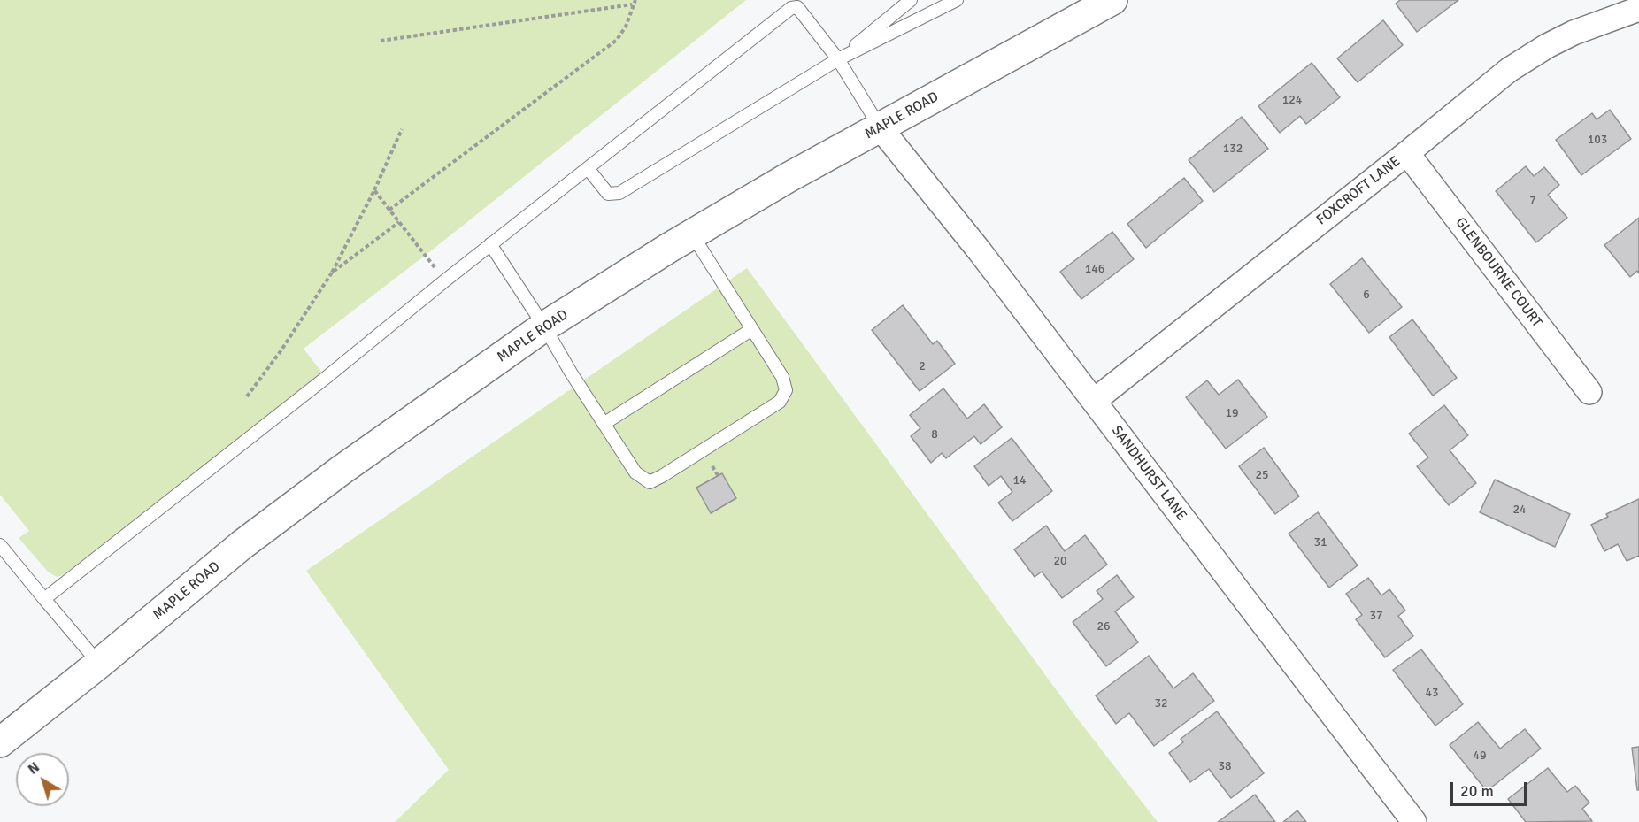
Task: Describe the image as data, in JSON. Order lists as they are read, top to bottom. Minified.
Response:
{"streets":{"main road":["MAPLE ROAD"],"street":["FOXCROFT LANE","GLENBOURNE COURT","SANDHURST LANE"]},"crossings":[["MAPLE ROAD","SANDHURST LANE"],["FOXCROFT LANE","GLENBOURNE COURT"],["FOXCROFT LANE","SANDHURST LANE"]],"house_numbers":["124","103","132","7","146","6","2","19","8","25","14","24","31","20","37","26","43","32","49","38"],"scale_bar":"20 m","north":"top left"}
